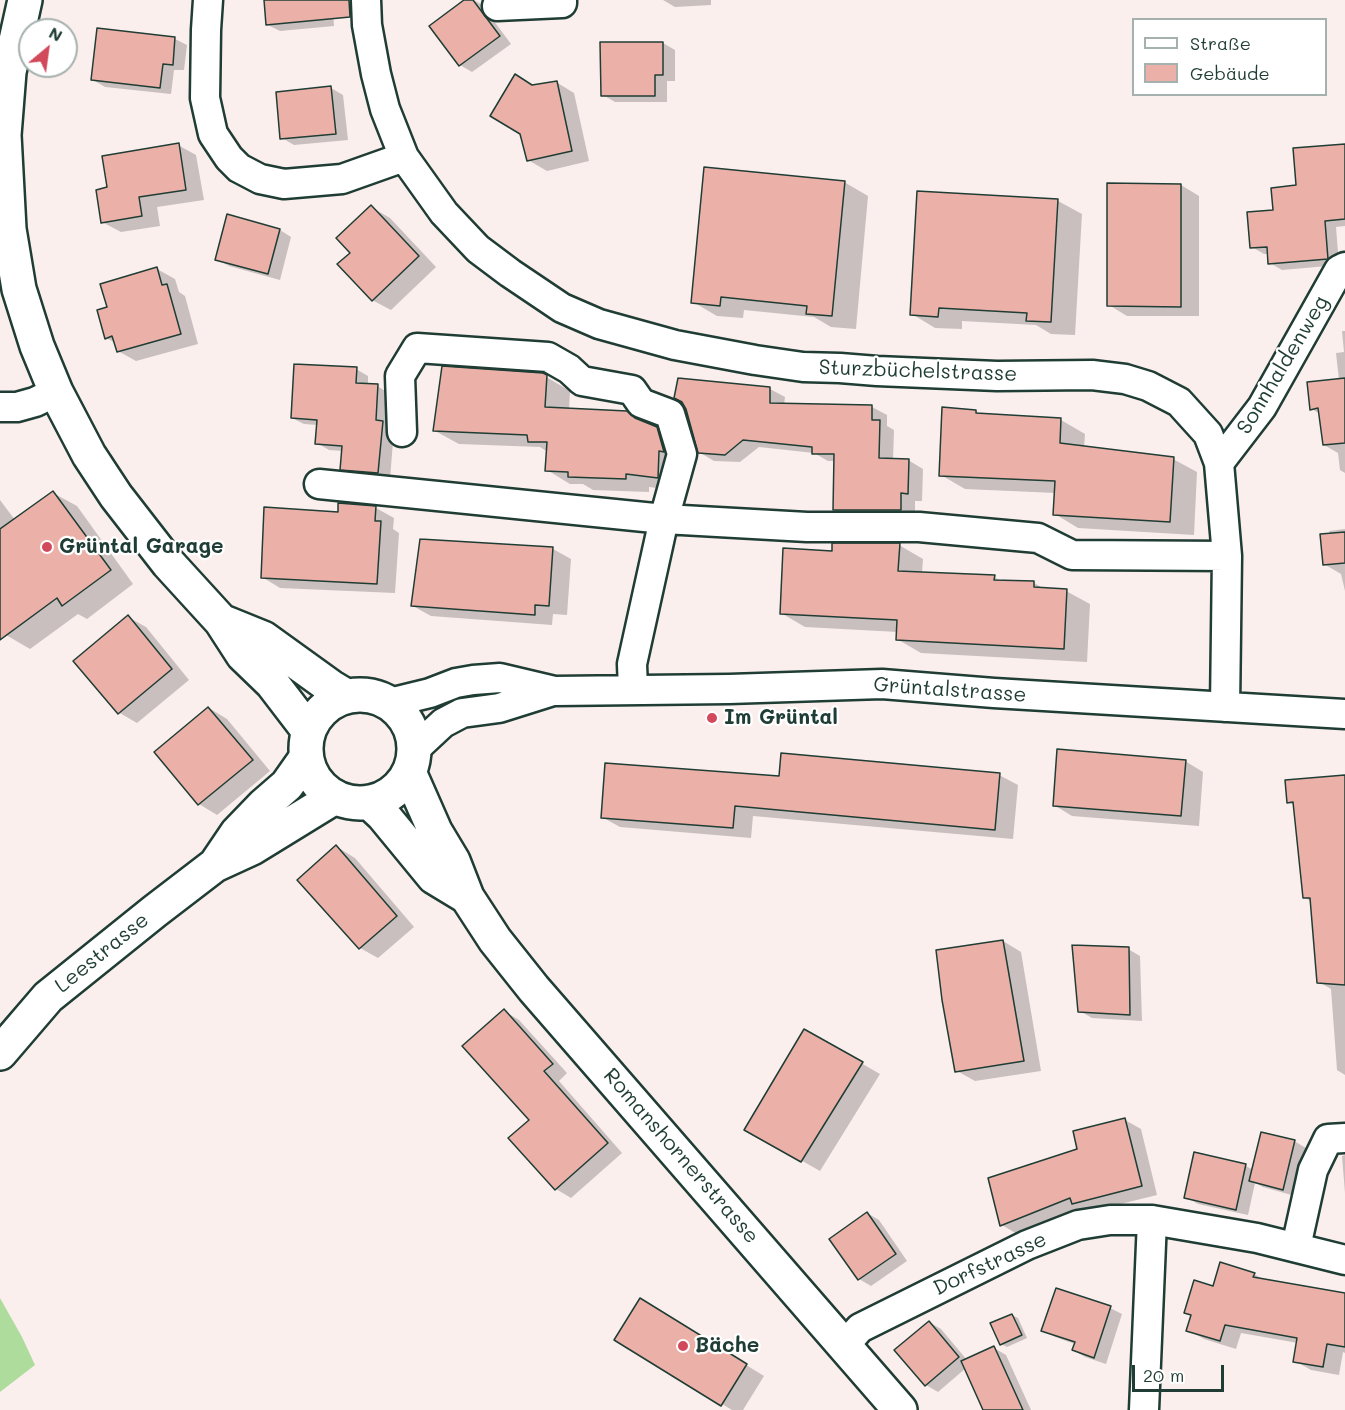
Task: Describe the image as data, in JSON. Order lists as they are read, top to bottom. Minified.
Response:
{"streets":{"main road":["Leestrasse","Romanshornerstrasse"],"street":["Sonnhaldenweg","Sturzbüchelstrasse","Grüntalstrasse","Dorfstrasse"]},"crossings":[["Sonnhaldenweg","Sturzbüchelstrasse"],["Sturzbüchelstrasse","Grüntalstrasse"],["Grüntalstrasse","Leestrasse"],["Grüntalstrasse","Romanshornerstrasse"],["Leestrasse","Romanshornerstrasse"],["Romanshornerstrasse","Dorfstrasse"]],"places":["Grüntal Garage","Im Grüntal","Bäche"],"legend":["Straße","Gebäude"],"scale_bar":"20 m","north":"top right"}
